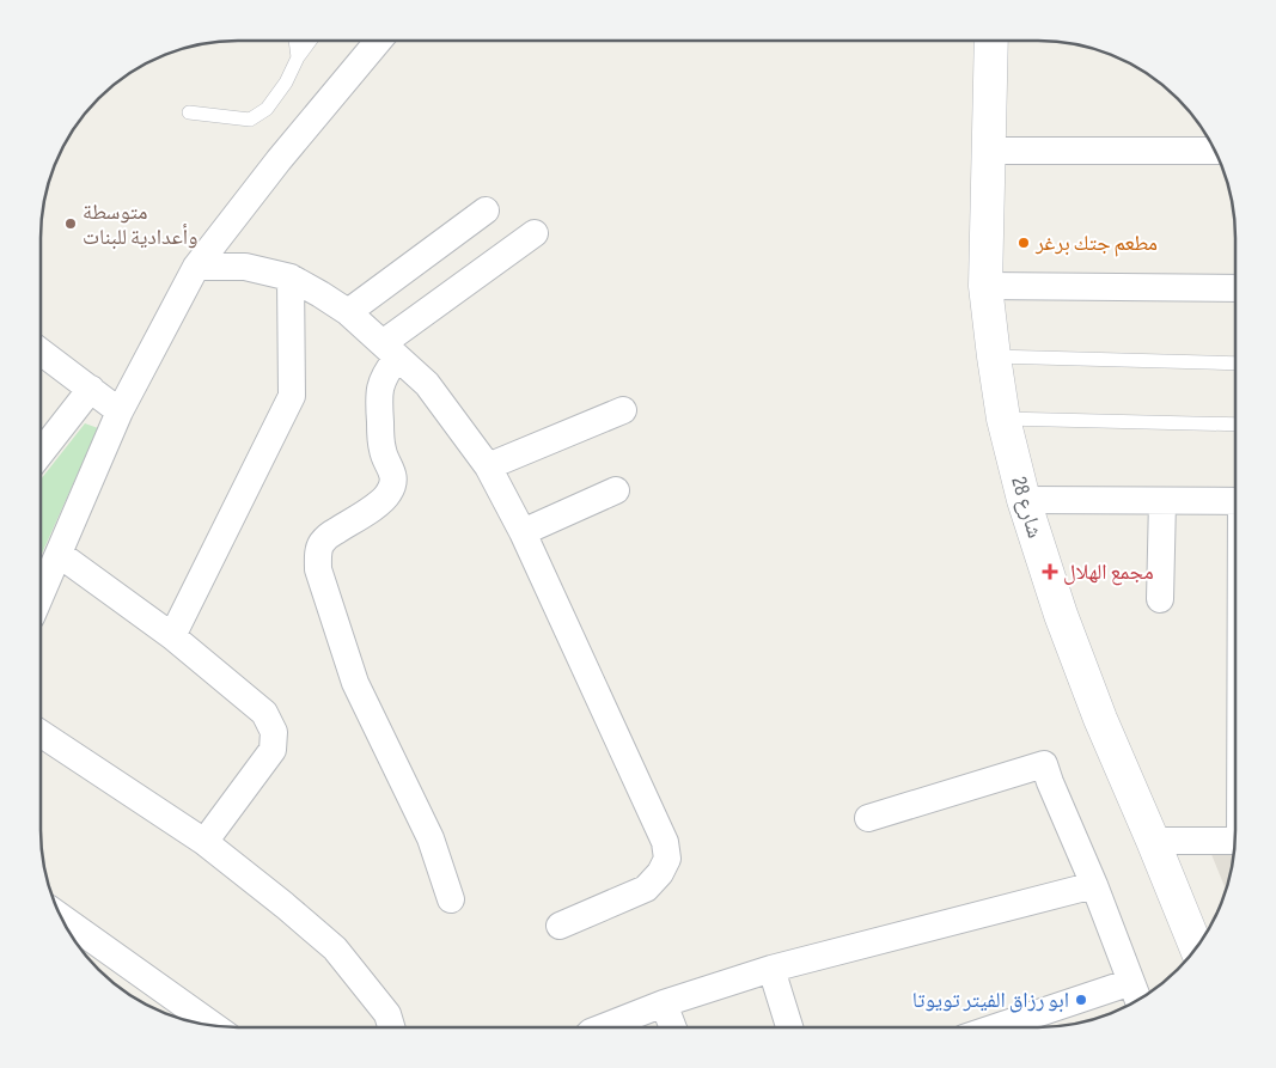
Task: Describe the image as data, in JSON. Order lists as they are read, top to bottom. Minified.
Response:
{"streets":{"street":["شارع 28"]},"places":{"other":["متوسطة وأعدادية للبنات","مطعم جتك برغر","ابو رزاق الفيتر تويوتا"],"health":["مجمع الهلال"]}}
